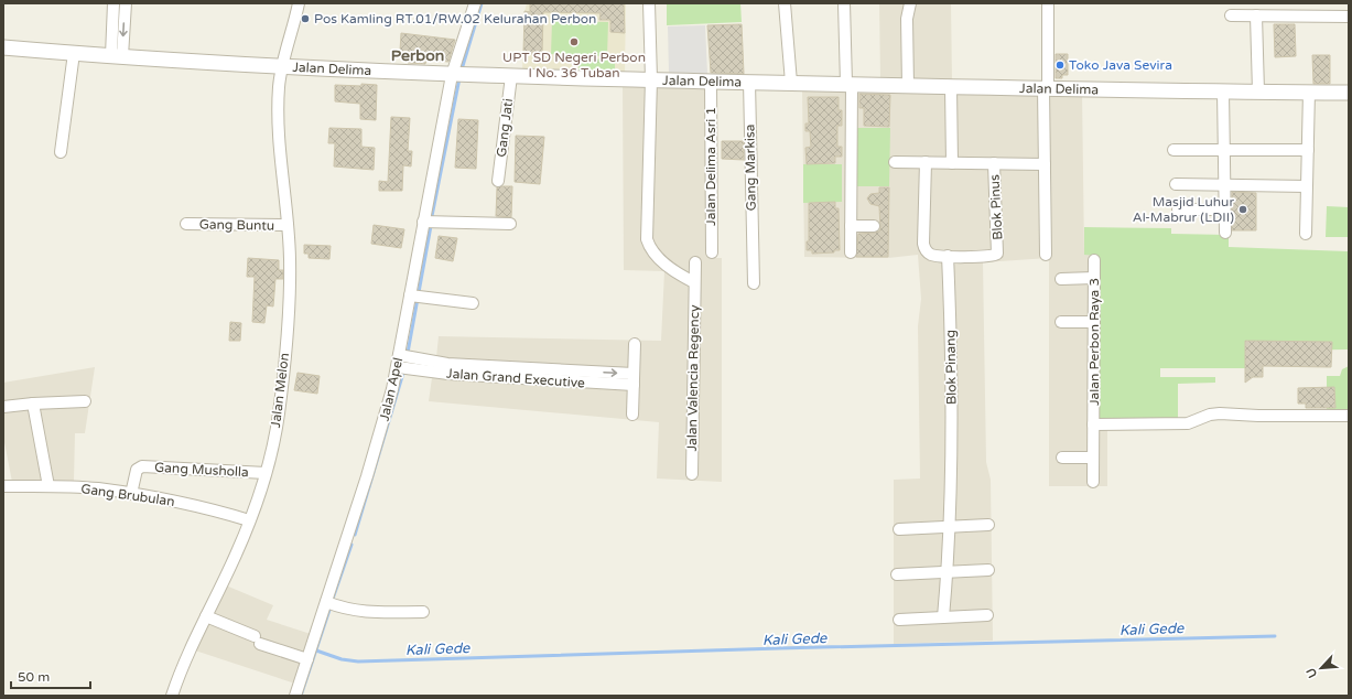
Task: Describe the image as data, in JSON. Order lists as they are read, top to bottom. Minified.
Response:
{"streets":{"street":["Jalan Delima","Gang Jati","Jalan Delima Asri 1","Gang Markisa","Blok Pinus","Gang Buntu","Jalan Perbon Raya 3","Blok Pinang","Jalan Grand Executive","Jalan Valencia Regency","Jalan Apel","Jalan Melon","Gang Musholla","Gang Brubulan"]},"crossings":[["Jalan Delima","Gang Jati"],["Jalan Delima","Jalan Delima Asri 1"],["Jalan Delima","Gang Markisa"],["Jalan Delima","Jalan Apel"],["Jalan Delima","Jalan Melon"],["Blok Pinus","Blok Pinang"],["Gang Buntu","Jalan Melon"],["Jalan Grand Executive","Jalan Apel"],["Jalan Melon","Gang Musholla"],["Jalan Melon","Gang Brubulan"],["Gang Musholla","Gang Brubulan"]],"districts":["Perbon"],"water":["Kali Gede"],"places":["Pos Kamling RT.01/RW.02 Kelurahan Perbon","UPT SD Negeri Perbon I No. 36 Tuban","Toko Java Sevira","Masjid Luhur Al-Mabrur (LDII)"],"scale_bar":"50 m","north":"bottom left"}
